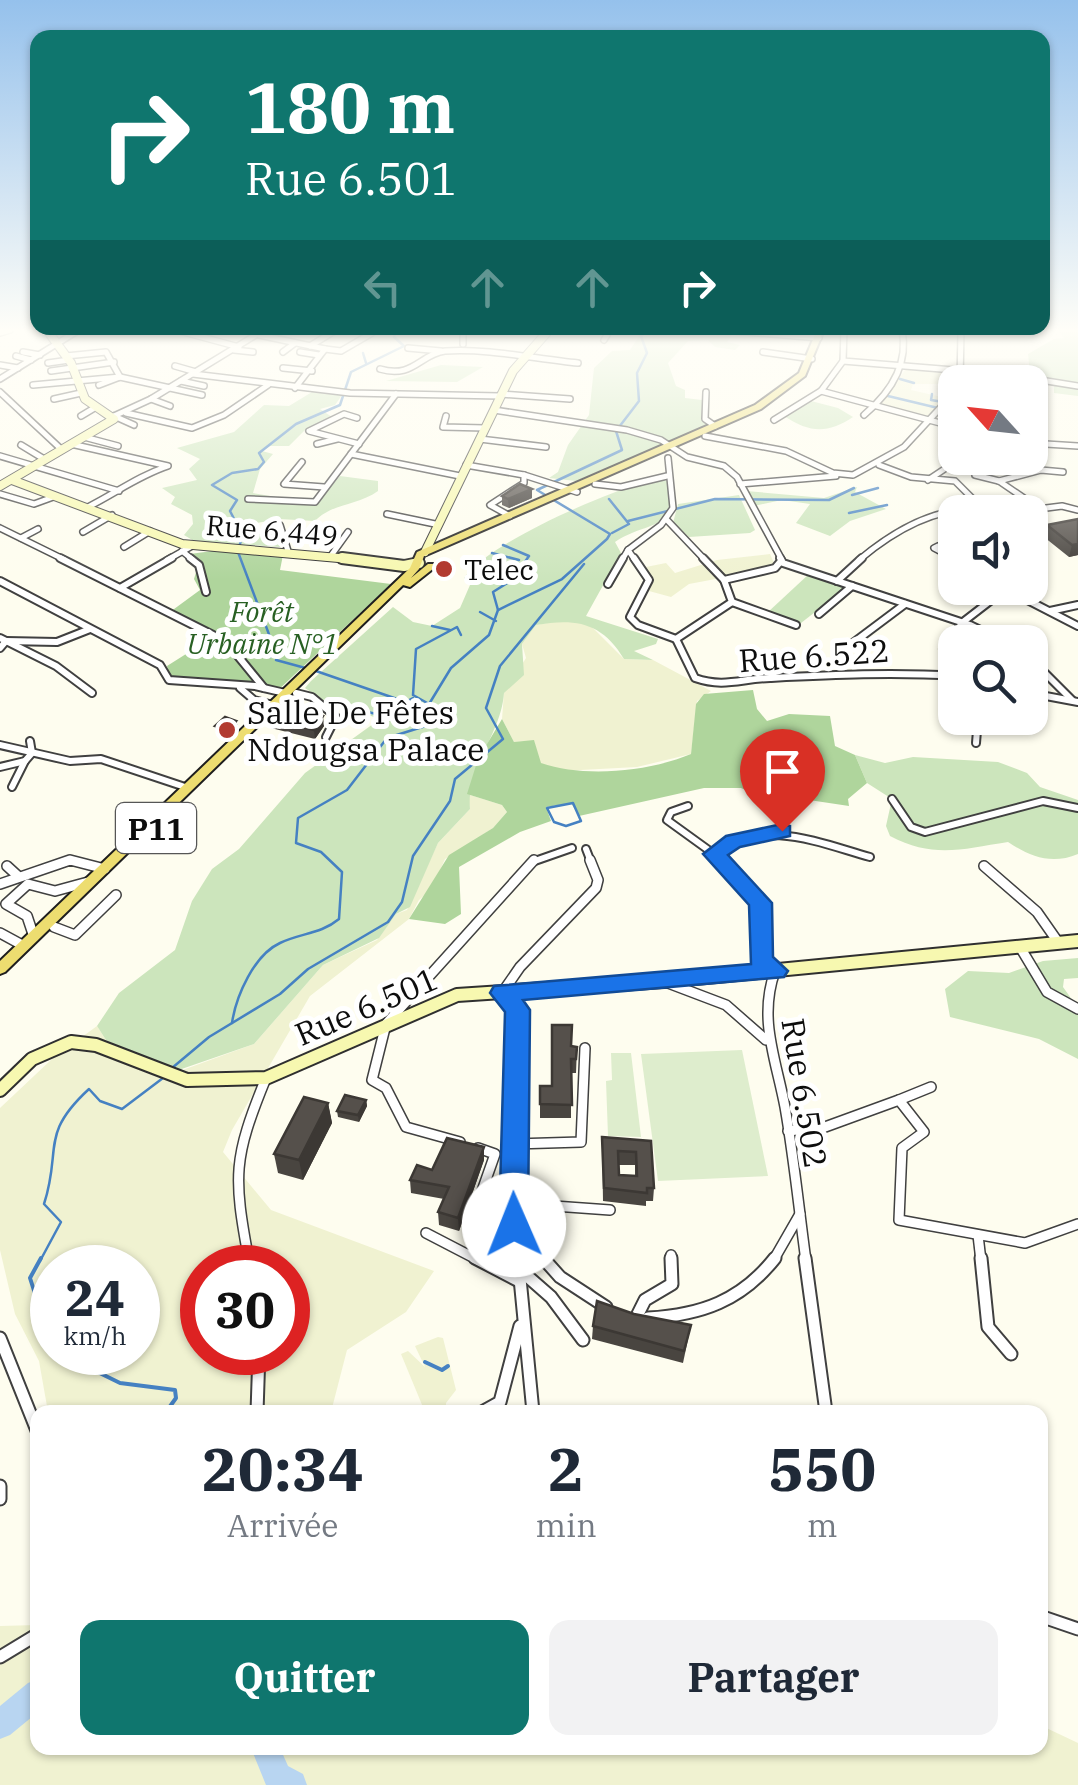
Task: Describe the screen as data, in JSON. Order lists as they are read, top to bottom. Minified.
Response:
{"streets":{"main road":["P11"],"street":["Rue 6.449","Rue 6.522","Rue 6.501","Rue 6.502"]},"crossings":[["Rue 6.449","P11"],["Rue 6.501","Rue 6.502"]],"parks":["Forêt Urbaine N°1"],"places":["Telec","Salle De Fêtes Ndougsa Palace"],"north":"top left","page":{"turn":["180 m","Rue 6.501"],"speed":"24 km/h","limit":"30","eta":["20:34","Arrivée","2","min","550","m"],"buttons":["Quitter","Partager"]}}
